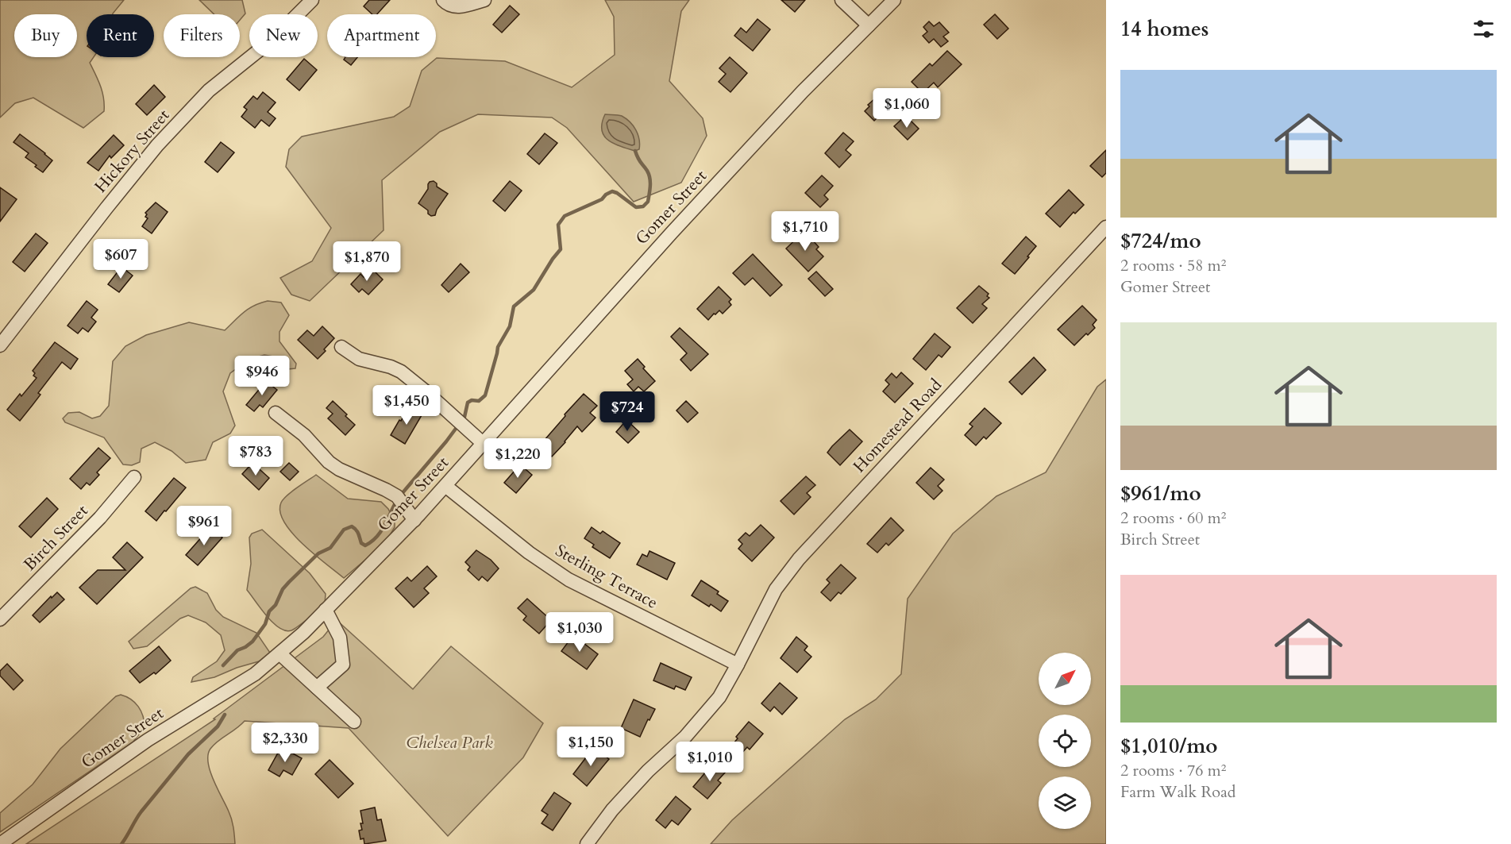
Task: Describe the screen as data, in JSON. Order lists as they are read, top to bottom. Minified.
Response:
{"streets":{"street":["Hickory Street","Gomer Street","Homestead Road","Birch Street","Sterling Terrace"]},"crossings":[["Gomer Street","Sterling Terrace"],["Homestead Road","Sterling Terrace"]],"parks":["Chelsea Park"],"north":"top right","page":{"heading":"14 homes","chip":["Buy","Rent","Filters","New","Apartment"],"list":[{"name":"$724/mo","note":"2 rooms · 58 m² · Gomer Street"},{"name":"$961/mo","note":"2 rooms · 60 m² · Birch Street"},{"name":"$1,010/mo","note":"2 rooms · 76 m² · Farm Walk Road"}],"price":["$1,060","$1,710","$607","$1,870","$946","$1,450","$724","$783","$1,220","$961","$1,030","$2,330","$1,150","$1,010"]}}
